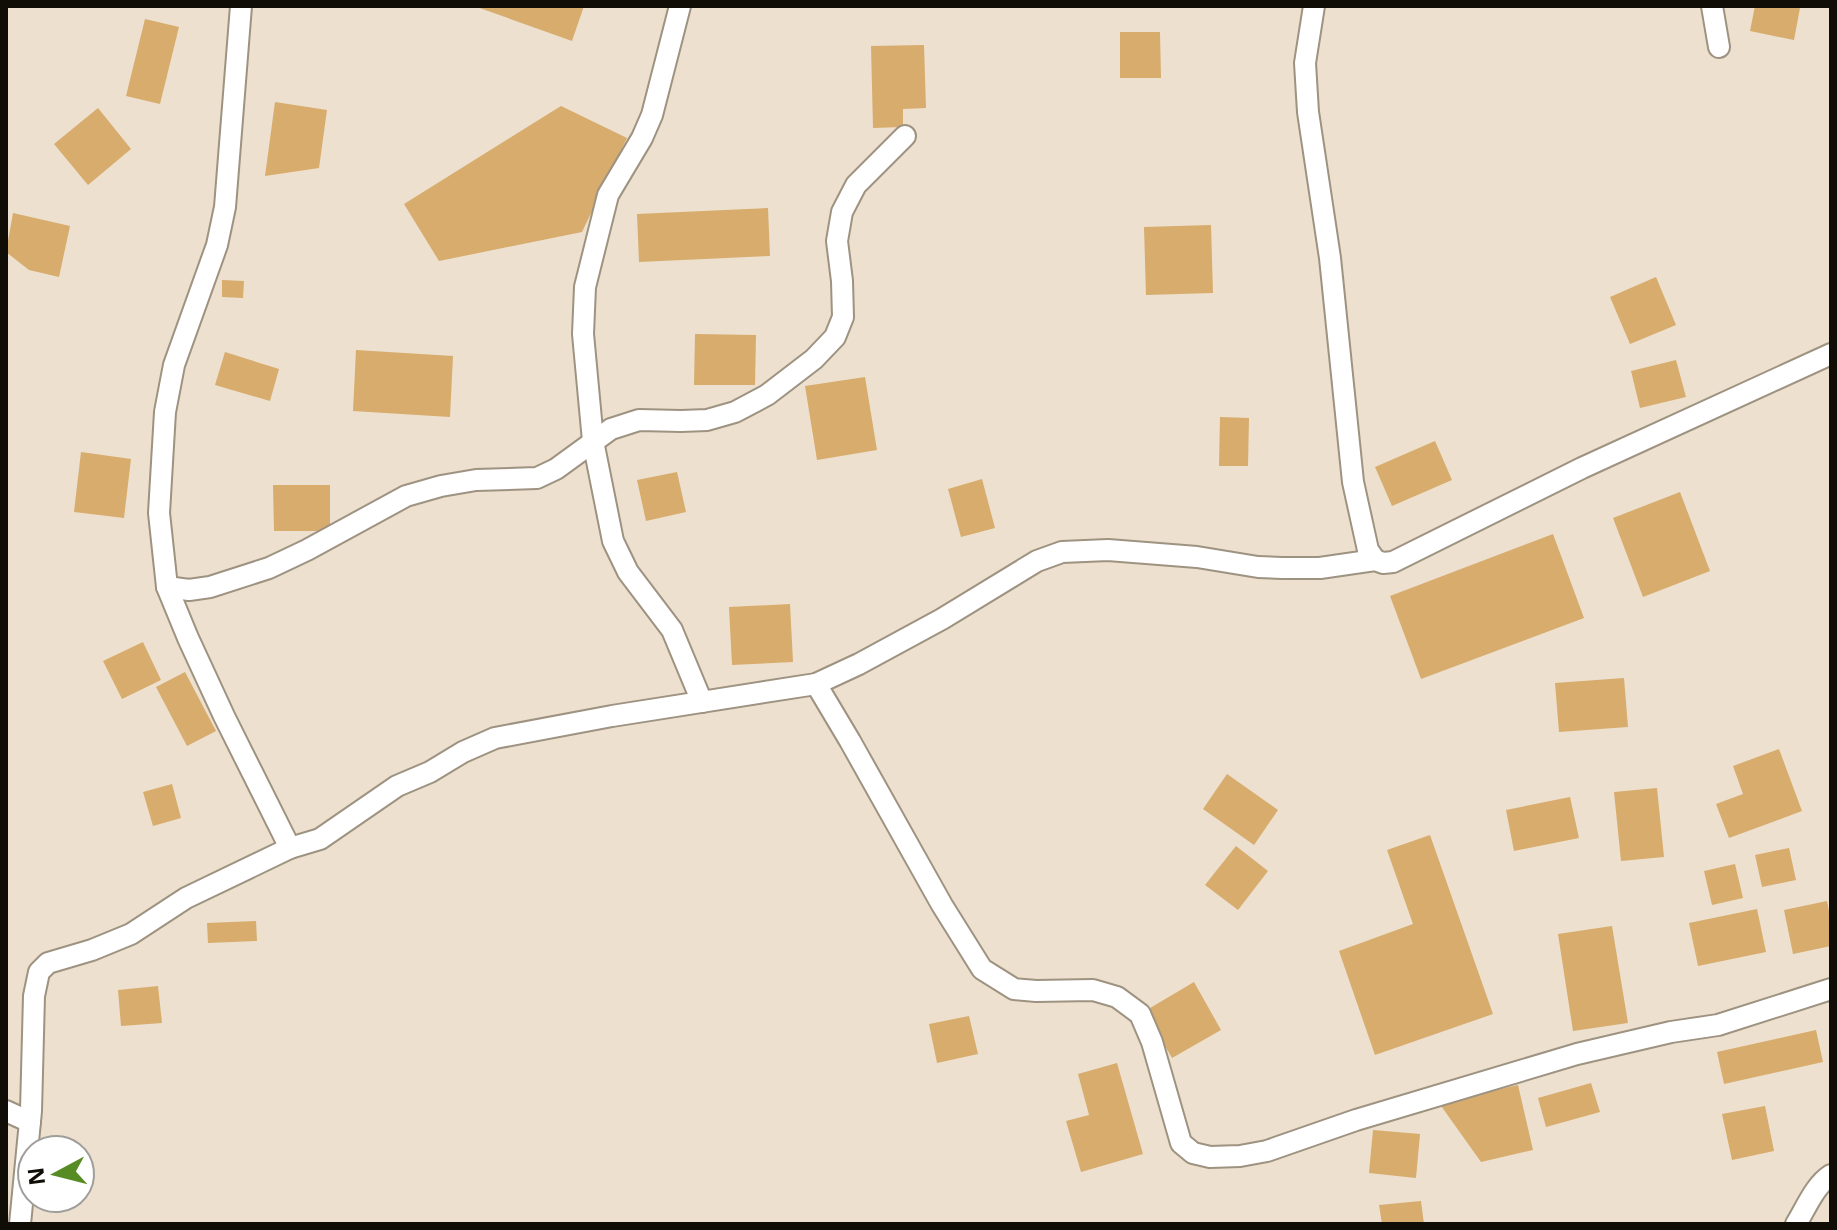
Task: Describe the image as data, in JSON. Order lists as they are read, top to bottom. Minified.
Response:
{"north":"left"}
